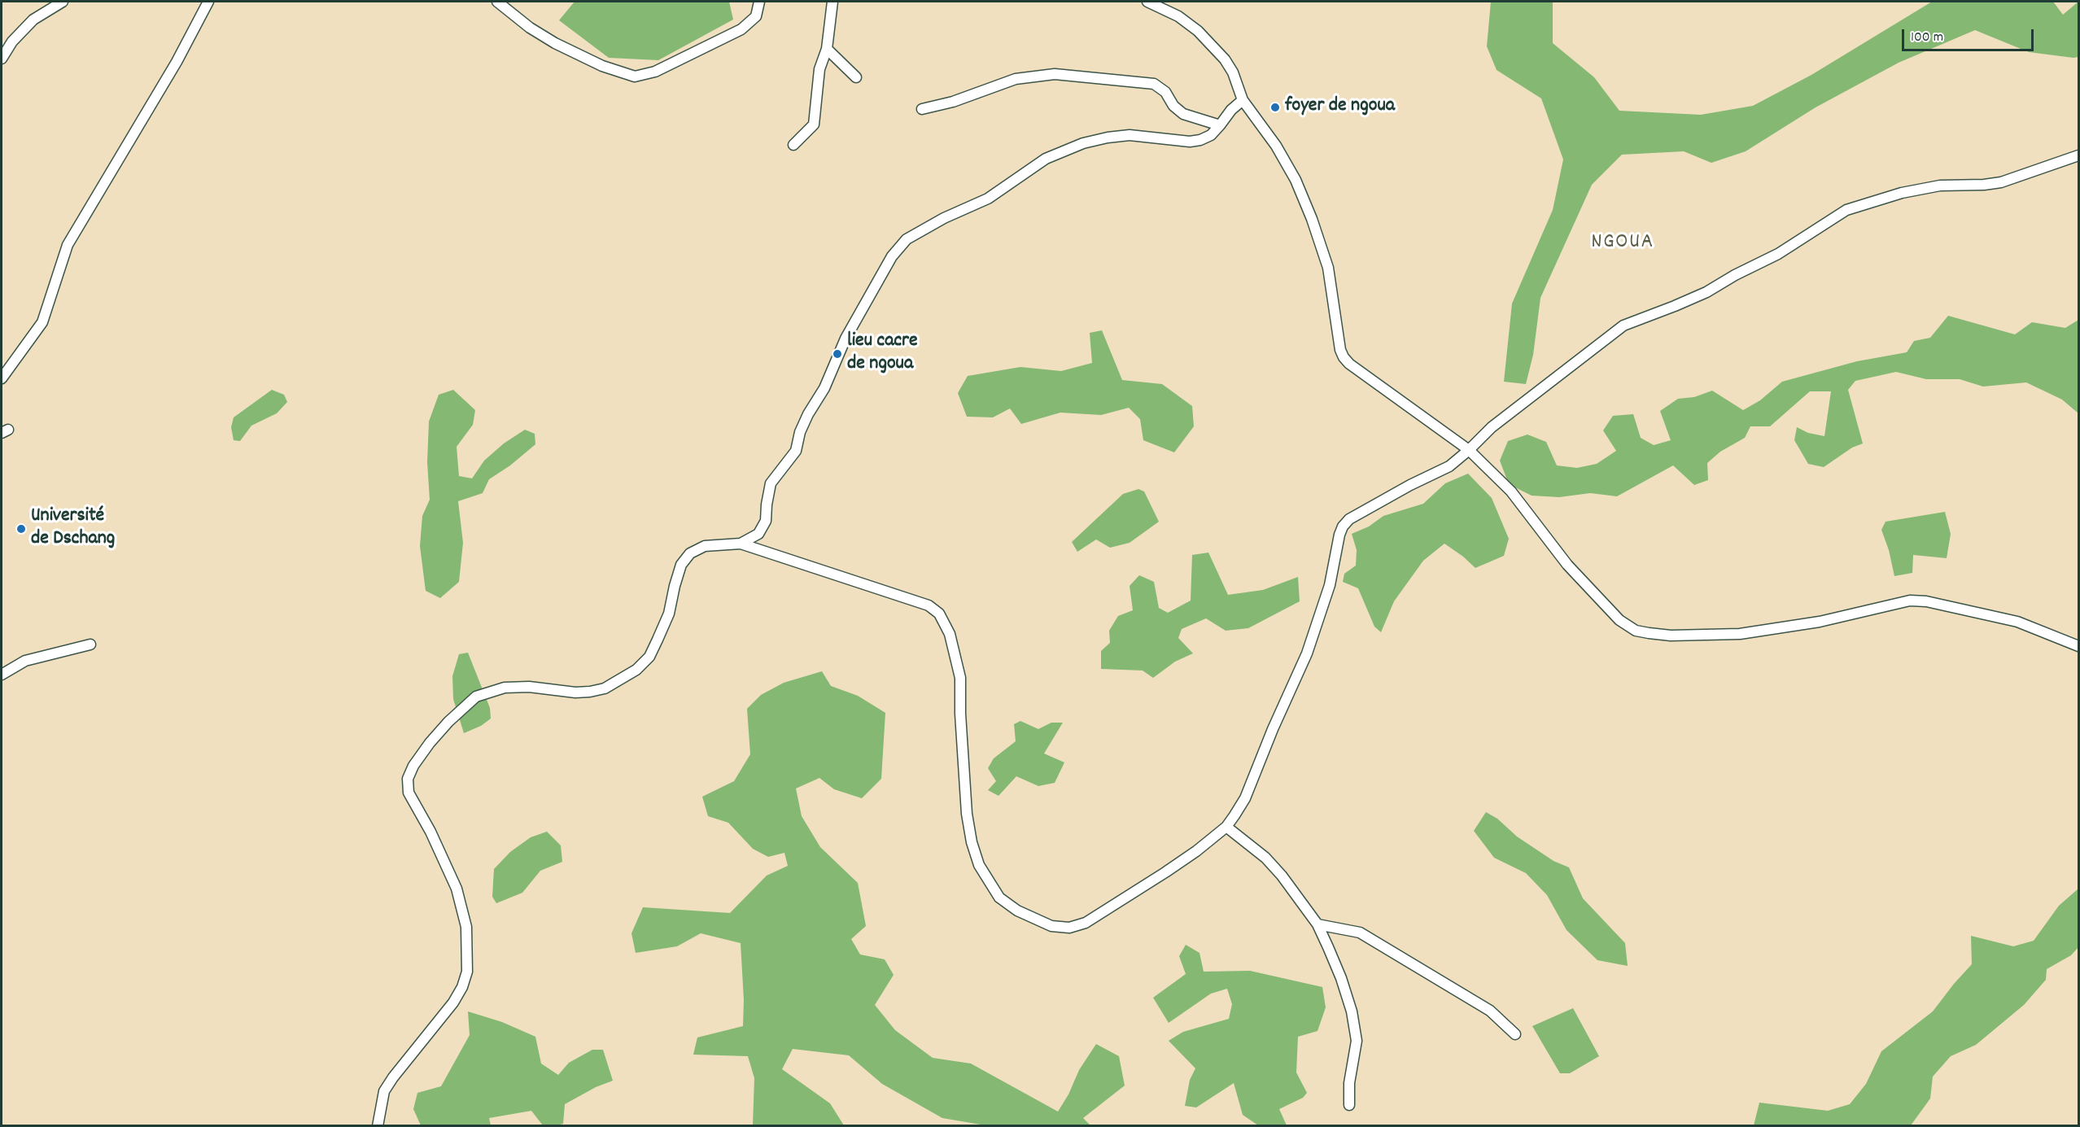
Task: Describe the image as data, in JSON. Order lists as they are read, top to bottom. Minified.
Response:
{"districts":["NGOUA"],"places":["foyer de ngoua","lieu cacre de ngoua","Université de Dschang"],"scale_bar":"100 m"}
